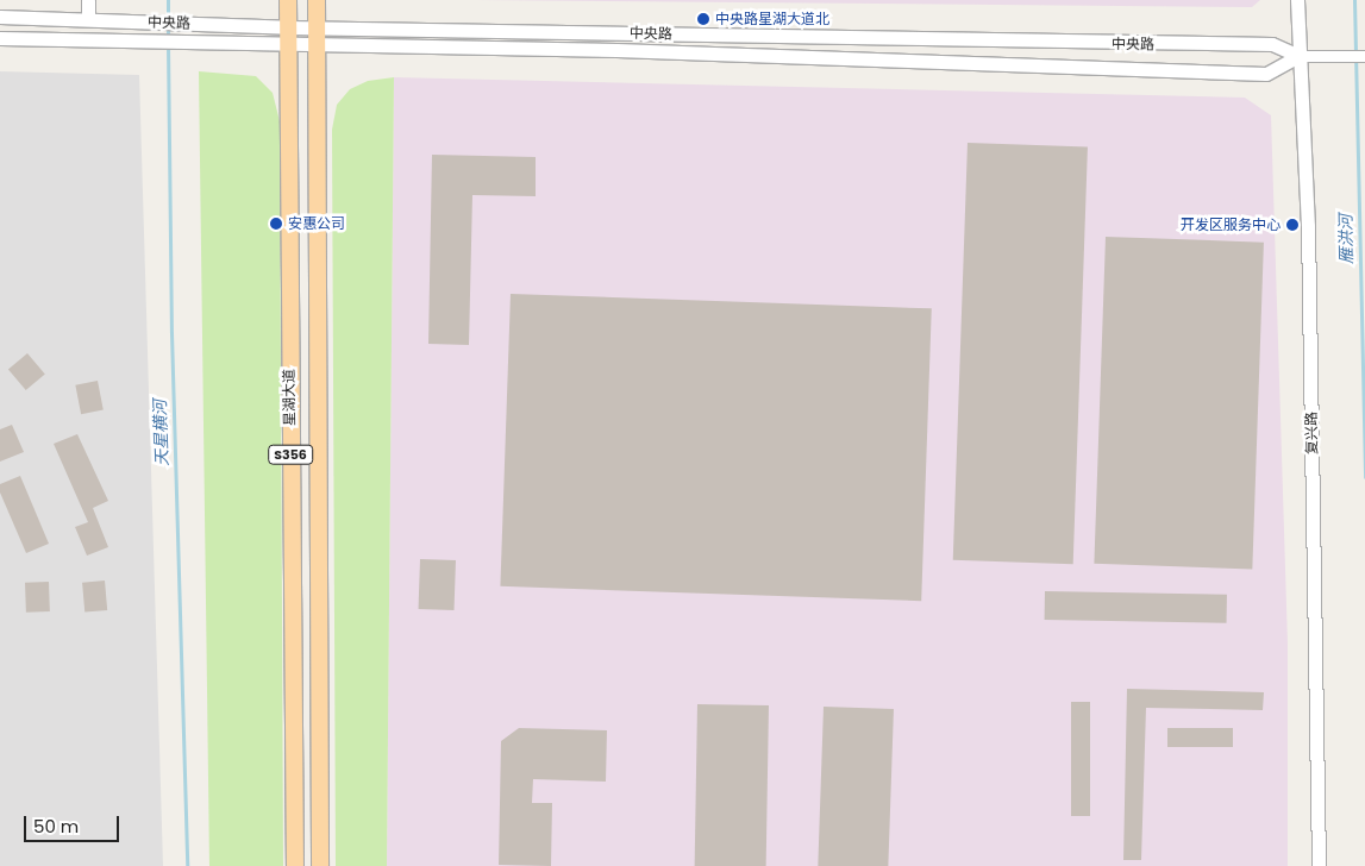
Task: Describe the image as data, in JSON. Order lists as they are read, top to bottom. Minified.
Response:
{"streets":{"main road":["星湖大道","S356"],"street":["中央路","复兴路"]},"crossings":[["中央路","星湖大道"],["中央路","复兴路"]],"water":["雁洪河","天星横河"],"places":["中央路星湖大道北","安惠公司","开发区服务中心"],"scale_bar":"50 m"}
